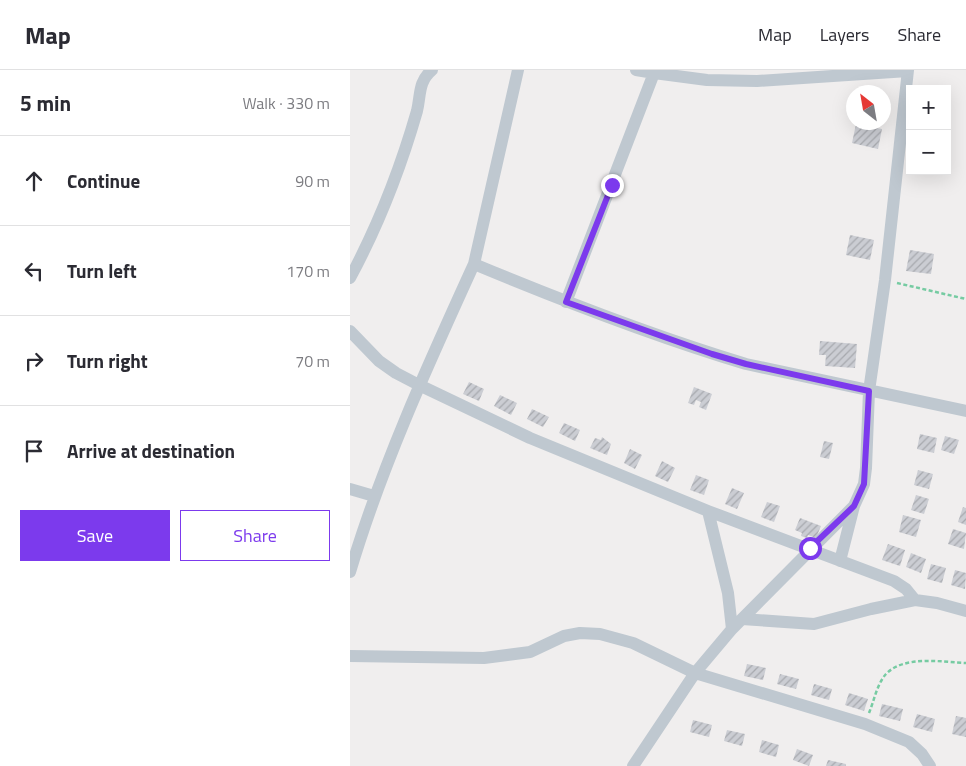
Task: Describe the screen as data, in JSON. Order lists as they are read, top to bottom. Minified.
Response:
{"north":"top left","page":{"header":"Map","nav":["Map","Layers","Share"],"heading":["5 min","Walk · 330 m"],"map_buttons":["+","−"],"list":[["Continue","90 m"],["Turn left","170 m"],["Turn right","70 m"],"Arrive at destination"],"buttons":["Save","Share"]}}
